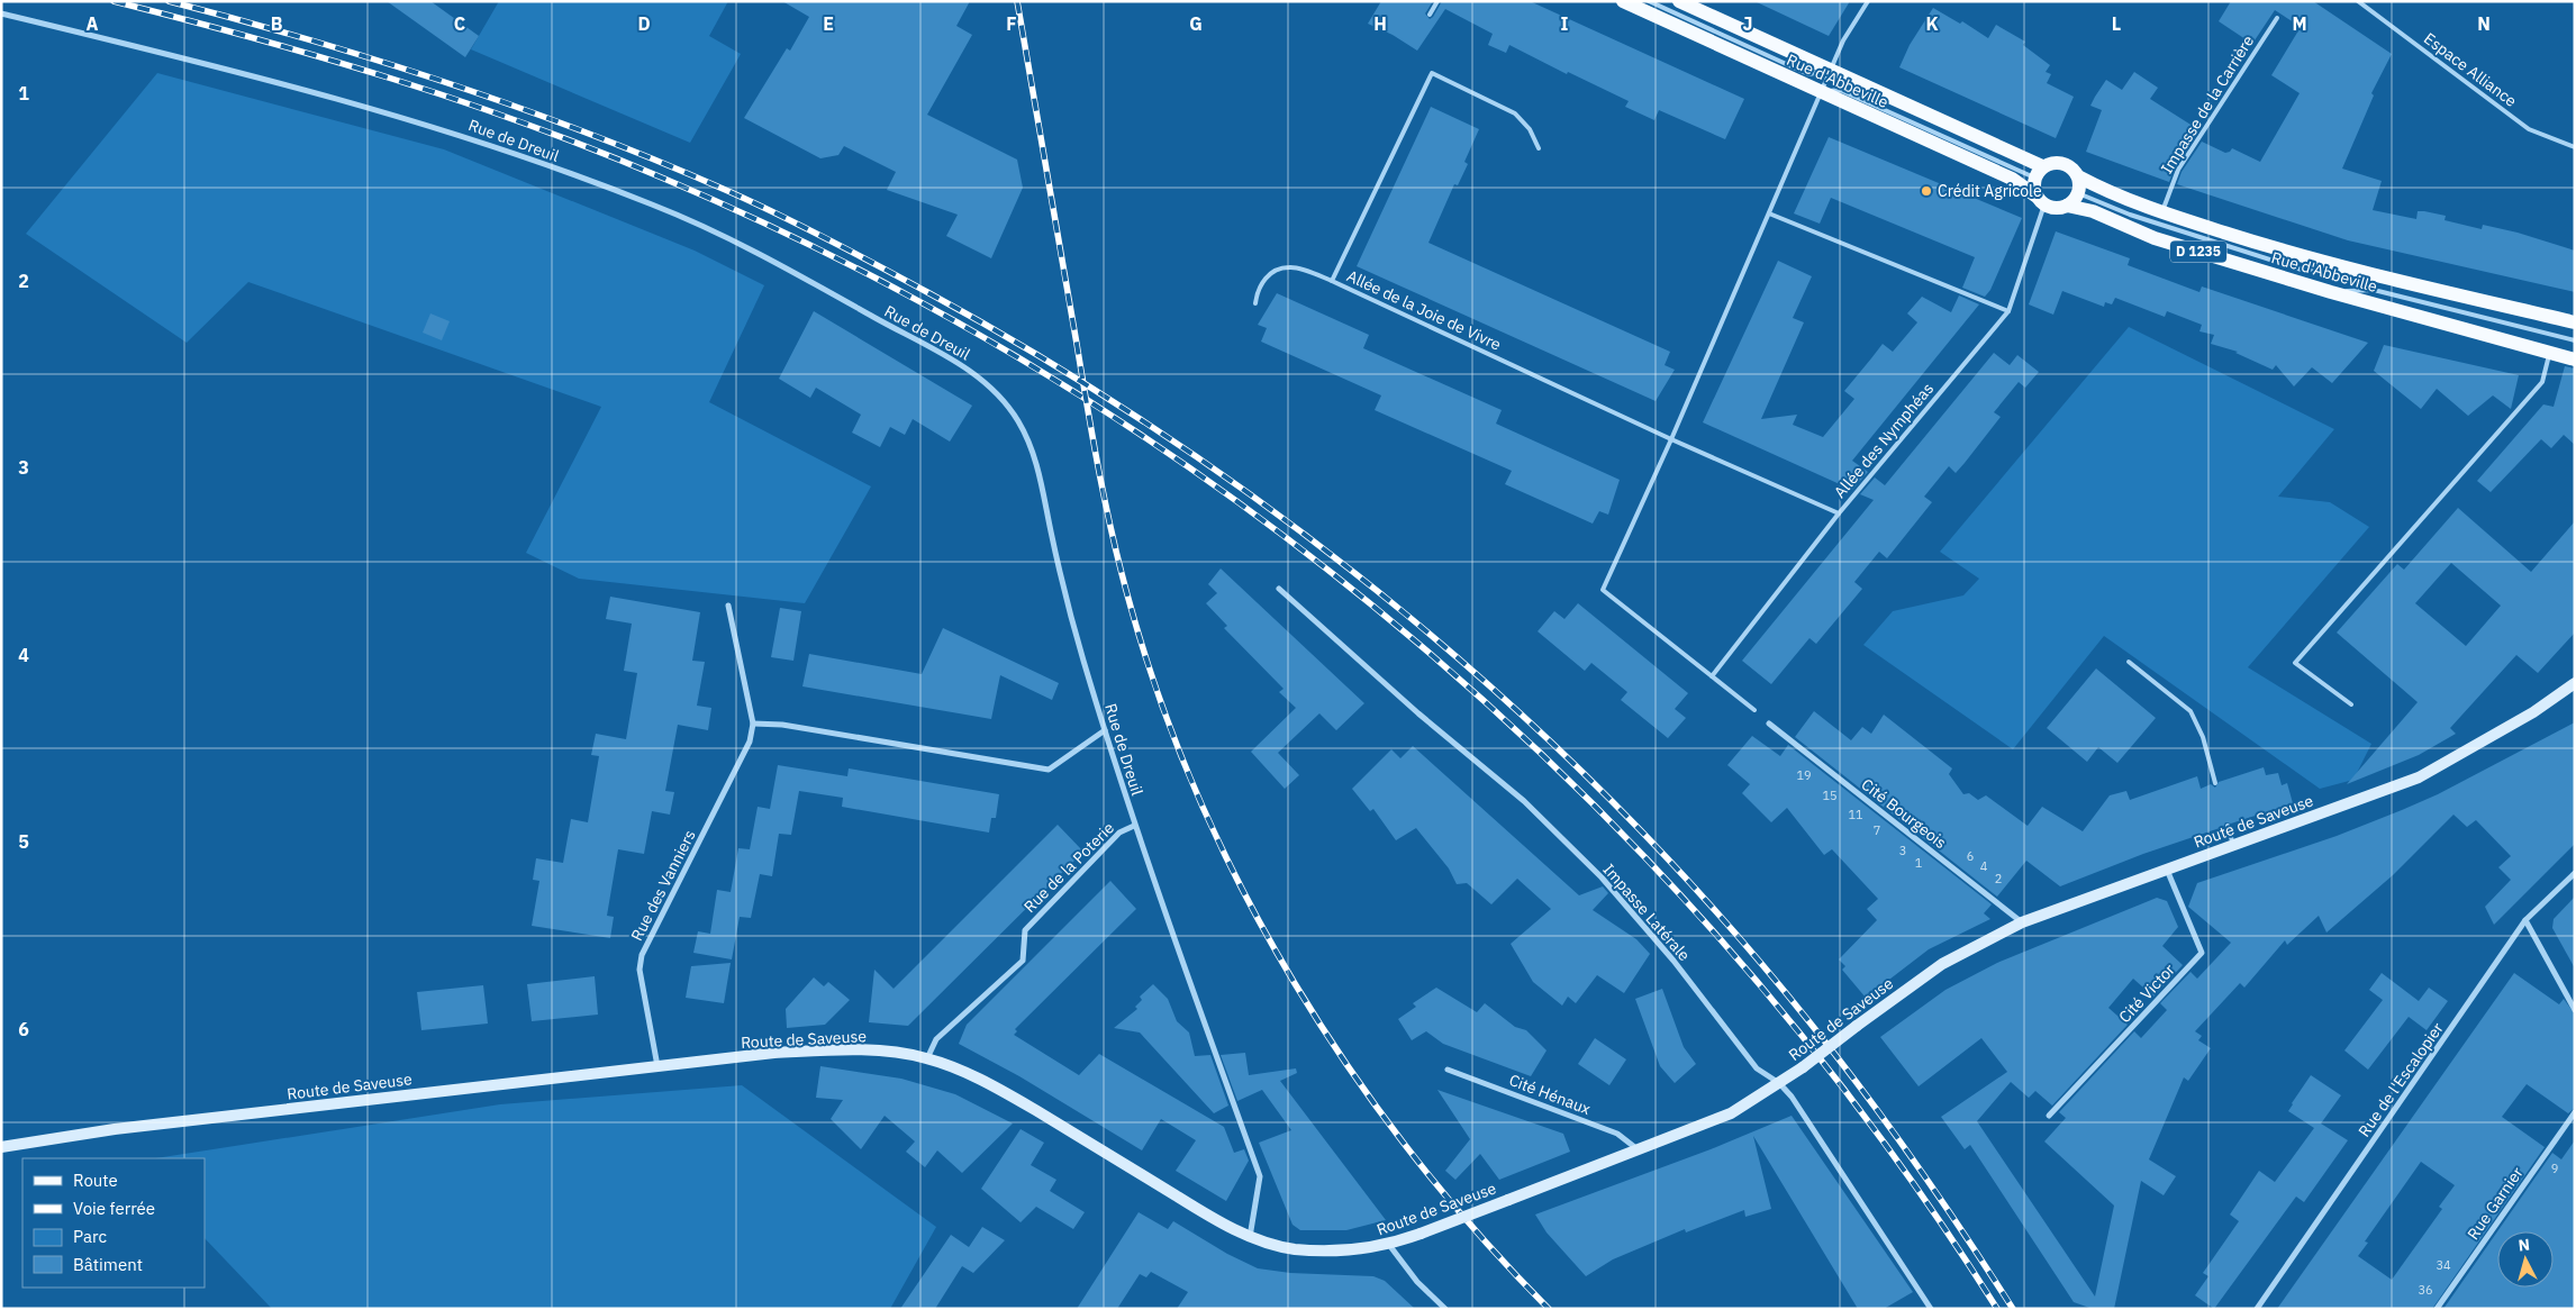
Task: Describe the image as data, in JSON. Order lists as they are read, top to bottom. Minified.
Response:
{"streets":{"main road":["Rue d'Abbeville","D 1235","Route de Saveuse"],"street":["Rue de Dreuil","Cité Bourgeois","Rue de la Poterie","Rue des Vanniers","Impasse Latérale","Cité Victor","Rue de l'Escalopier","Cité Hénaux","Rue Garnier"],"lane":["Espace Alliance","Impasse de la Carrière","Allée de la Joie de Vivre","Allée des Nymphéas"]},"crossings":[["Rue d'Abbeville","Impasse de la Carrière"],["Rue d'Abbeville","Allée des Nymphéas"],["Rue de Dreuil","Route de Saveuse"],["Rue de Dreuil","Rue de la Poterie"],["Allée de la Joie de Vivre","Allée des Nymphéas"],["Cité Bourgeois","Route de Saveuse"],["Route de Saveuse","Rue de la Poterie"],["Route de Saveuse","Rue des Vanniers"],["Route de Saveuse","Impasse Latérale"],["Route de Saveuse","Cité Victor"],["Route de Saveuse","Cité Hénaux"]],"places":["Crédit Agricole"],"house_numbers":["19","15","11","7","3","6","1","4","2","9","34","36"],"legend":["Route","Voie ferrée","Parc","Bâtiment"],"north":"top","grid":{"columns":["A","B","C","D","E","F","G","H","I","J","K","L","M","N"],"rows":["1","2","3","4","5","6"]}}
